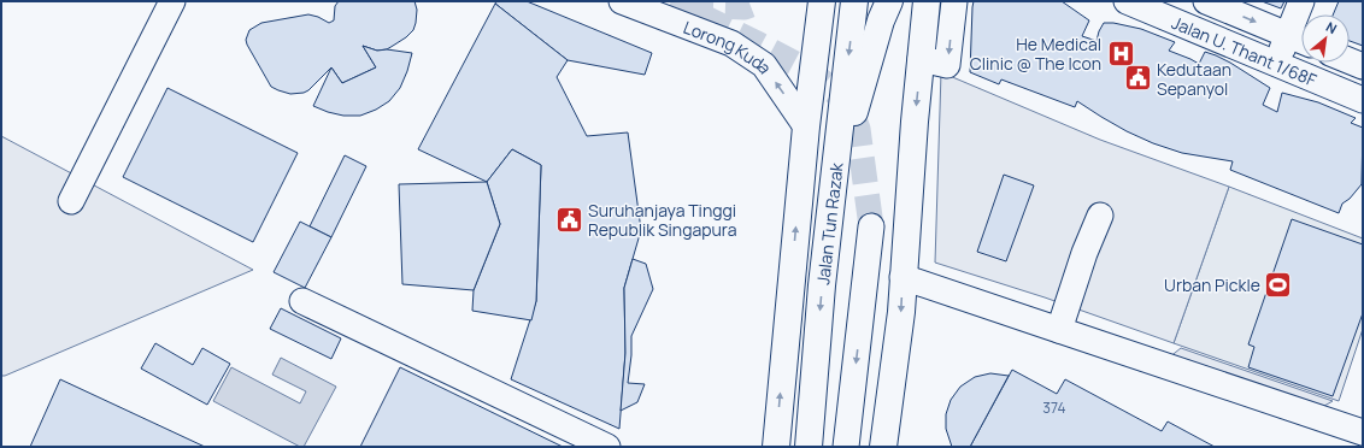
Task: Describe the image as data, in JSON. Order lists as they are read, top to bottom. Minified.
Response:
{"streets":{"main road":["Jalan Tun Razak"],"street":["Lorong Kuda","Jalan U. Thant 1/68F"]},"crossings":[["Lorong Kuda","Jalan Tun Razak"]],"one_way":["Lorong Kuda"],"places":{"hospital":["He Medical Clinic @ The Icon"],"public building":["Kedutaan Sepanyol","Suruhanjaya Tinggi Republik Singapura"],"sports":["Urban Pickle"]},"house_numbers":["374"],"north":"top right"}
